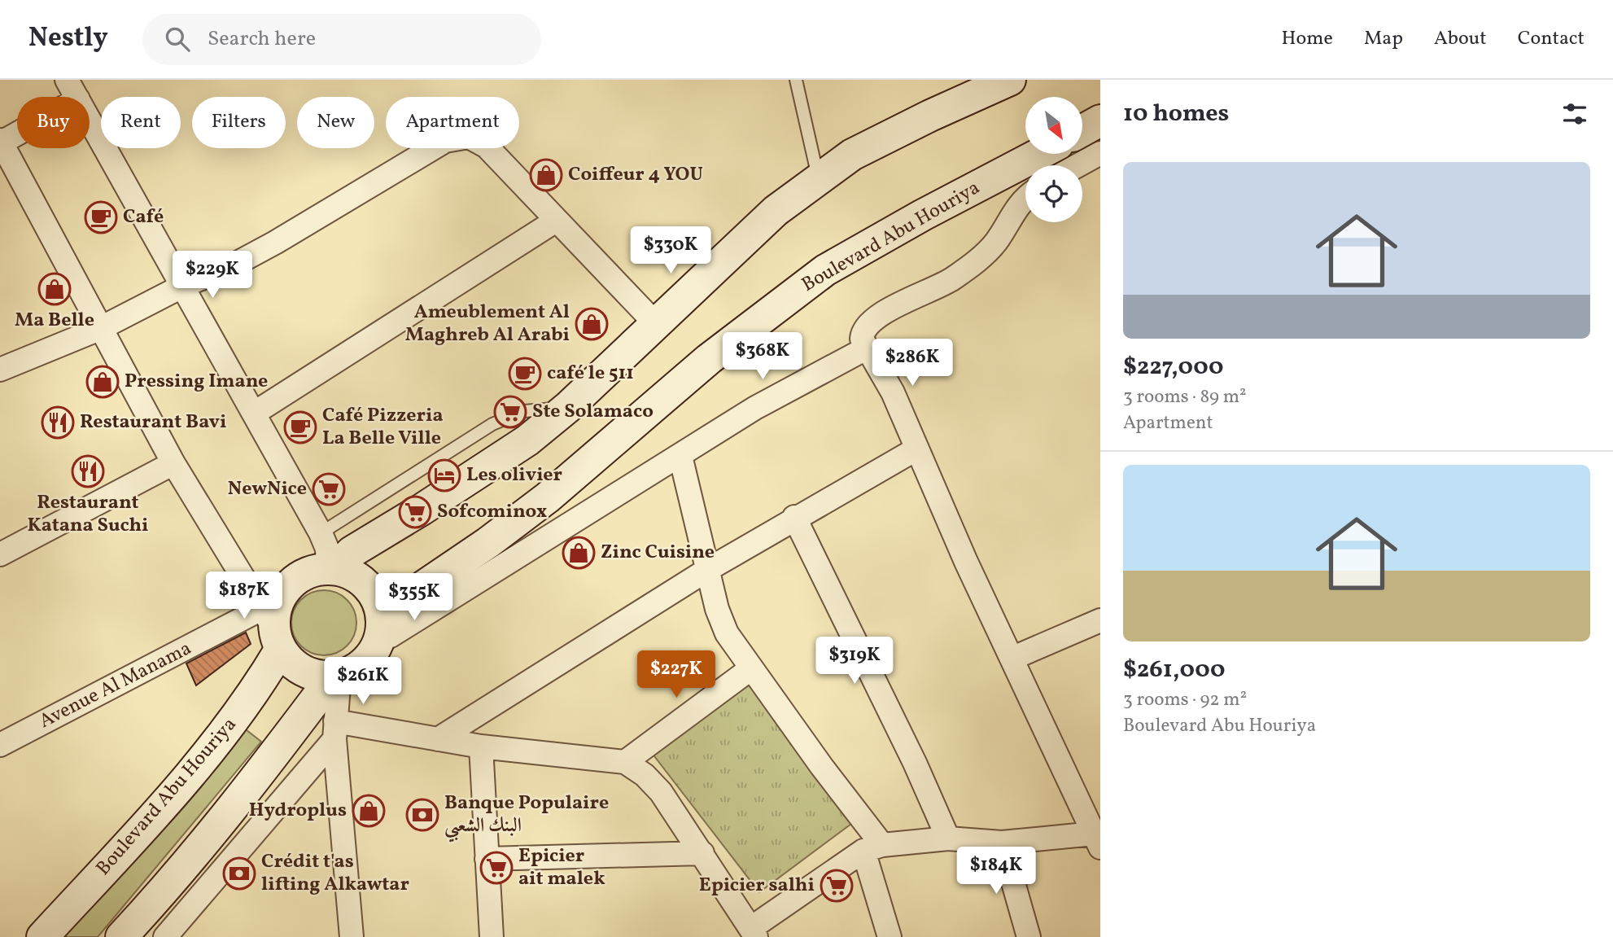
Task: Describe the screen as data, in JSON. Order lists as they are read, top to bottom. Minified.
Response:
{"streets":{"main road":["Boulevard Abu Houriya"],"street":["Avenue Al Manama"]},"crossings":[["Boulevard Abu Houriya","Avenue Al Manama"]],"places":{"shop":["Coiffeur 4 YOU","Ma Belle","Ameublement Al Maghreb Al Arabi","Pressing Imane","Zinc Cuisine","Hydroplus"],"cafe":["Café","café le 511","Café Pizzeria La Belle Ville"],"supermarket":["Ste Solamaco","NewNice","Sofcominox","Epicier ait malek","Epicier salhi"],"restaurant":["Restaurant Bavi","Restaurant Katana Suchi"],"hotel":["Les olivier"],"bank":["Banque Populaire البنك الشعبي","Crédit t'as lifting Alkawtar"]},"north":"bottom right","page":{"header":"Nestly","search":"Search here","nav":["Home","Map","About","Contact"],"heading":"10 homes","chip":["Buy","Rent","Filters","New","Apartment"],"list":[{"name":"$227,000","note":"3 rooms · 89 m² · Apartment"},{"name":"$261,000","note":"3 rooms · 92 m² · Boulevard Abu Houriya"}],"price":["$330K","$229K","$368K","$286K","$187K","$355K","$319K","$227K","$261K","$184K"]}}
